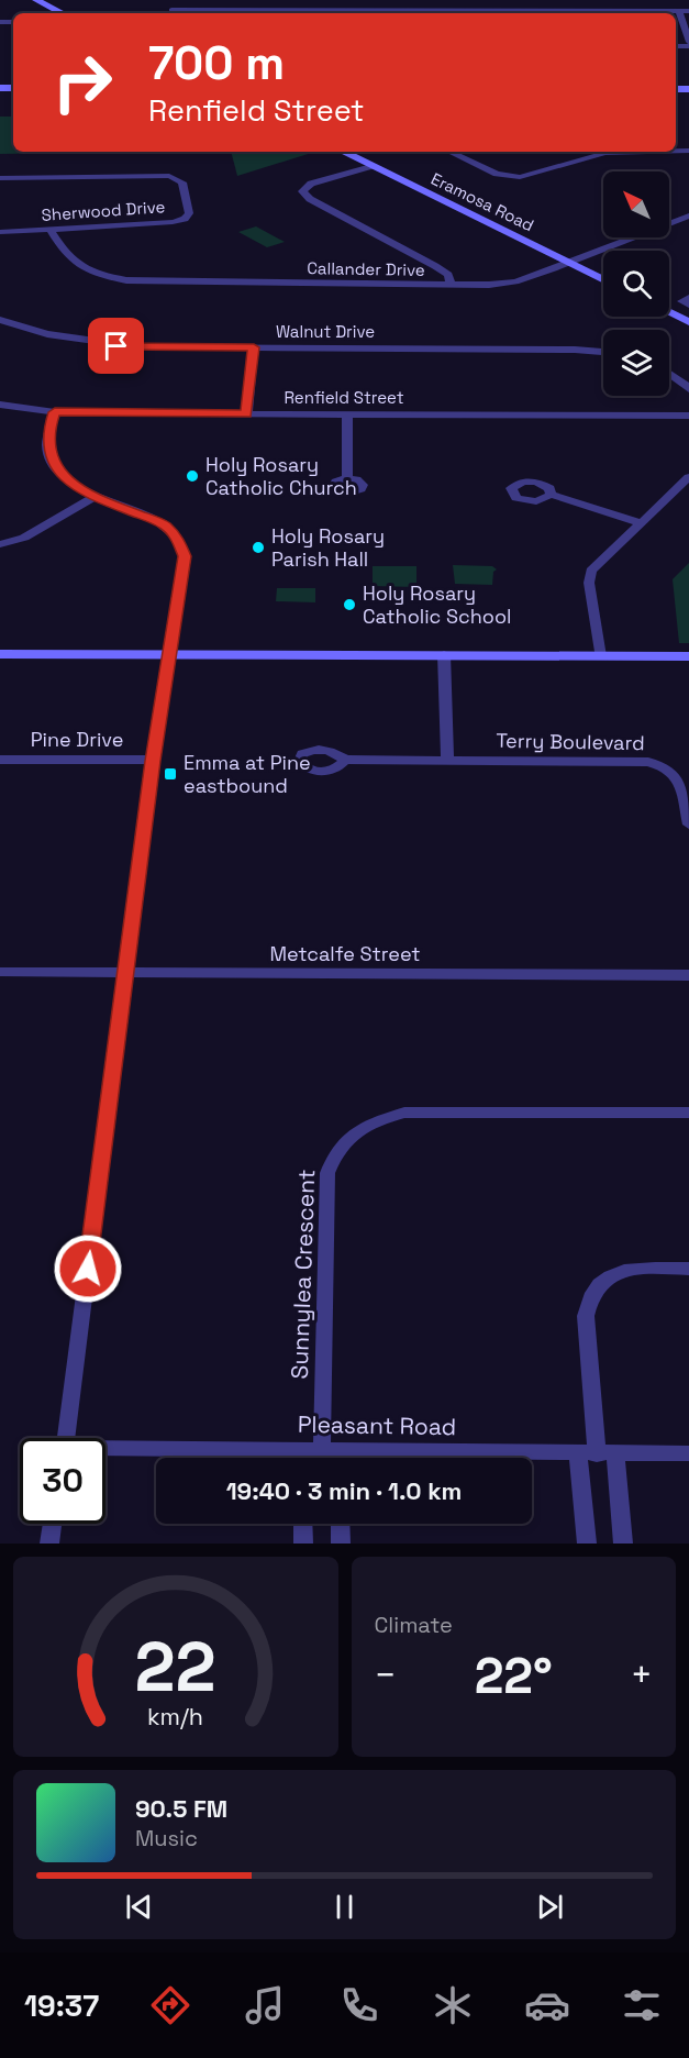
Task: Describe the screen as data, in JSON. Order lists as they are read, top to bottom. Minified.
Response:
{"streets":{"main road":["Eramosa Road"],"street":["Sherwood Drive","Callander Drive","Walnut Drive","Renfield Street","Pine Drive","Terry Boulevard","Metcalfe Street","Sunnylea Crescent","Pleasant Road"]},"crossings":[["Eramosa Road","Callander Drive"],["Sherwood Drive","Callander Drive"],["Sunnylea Crescent","Pleasant Road"]],"places":{"other":["Holy Rosary Catholic Church","Holy Rosary Parish Hall","Holy Rosary Catholic School"],"transit":["Emma at Pine eastbound"]},"north":"top left","page":{"turn":["700 m","Renfield Street"],"limit":"30","trip":"19:40 · 3 min · 1.0 km","tile":"Climate","heat":["−","22°","+"],"song":["90.5 FM","Music"],"tabs":"19:37","gauge":["22","km/h"]}}
